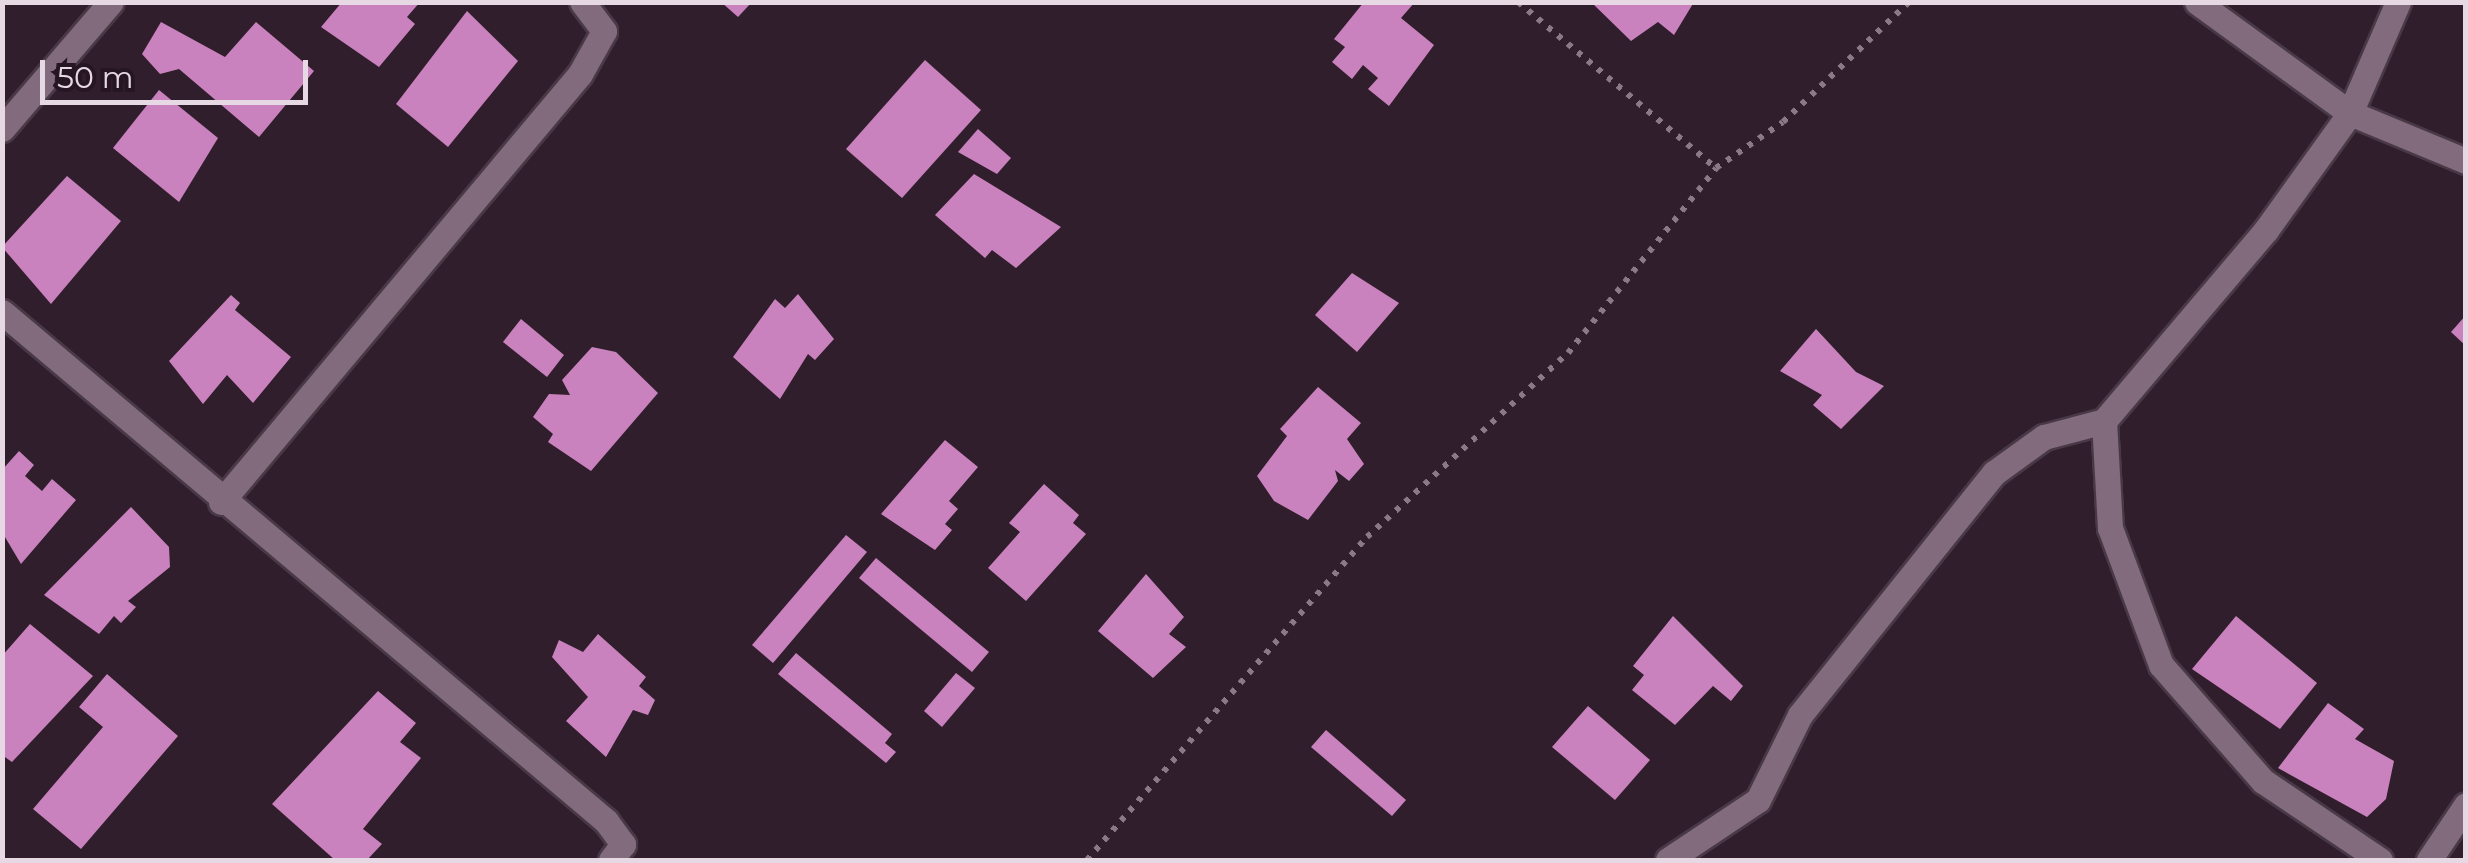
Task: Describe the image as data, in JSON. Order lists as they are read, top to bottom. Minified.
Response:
{"scale_bar":"50 m"}
